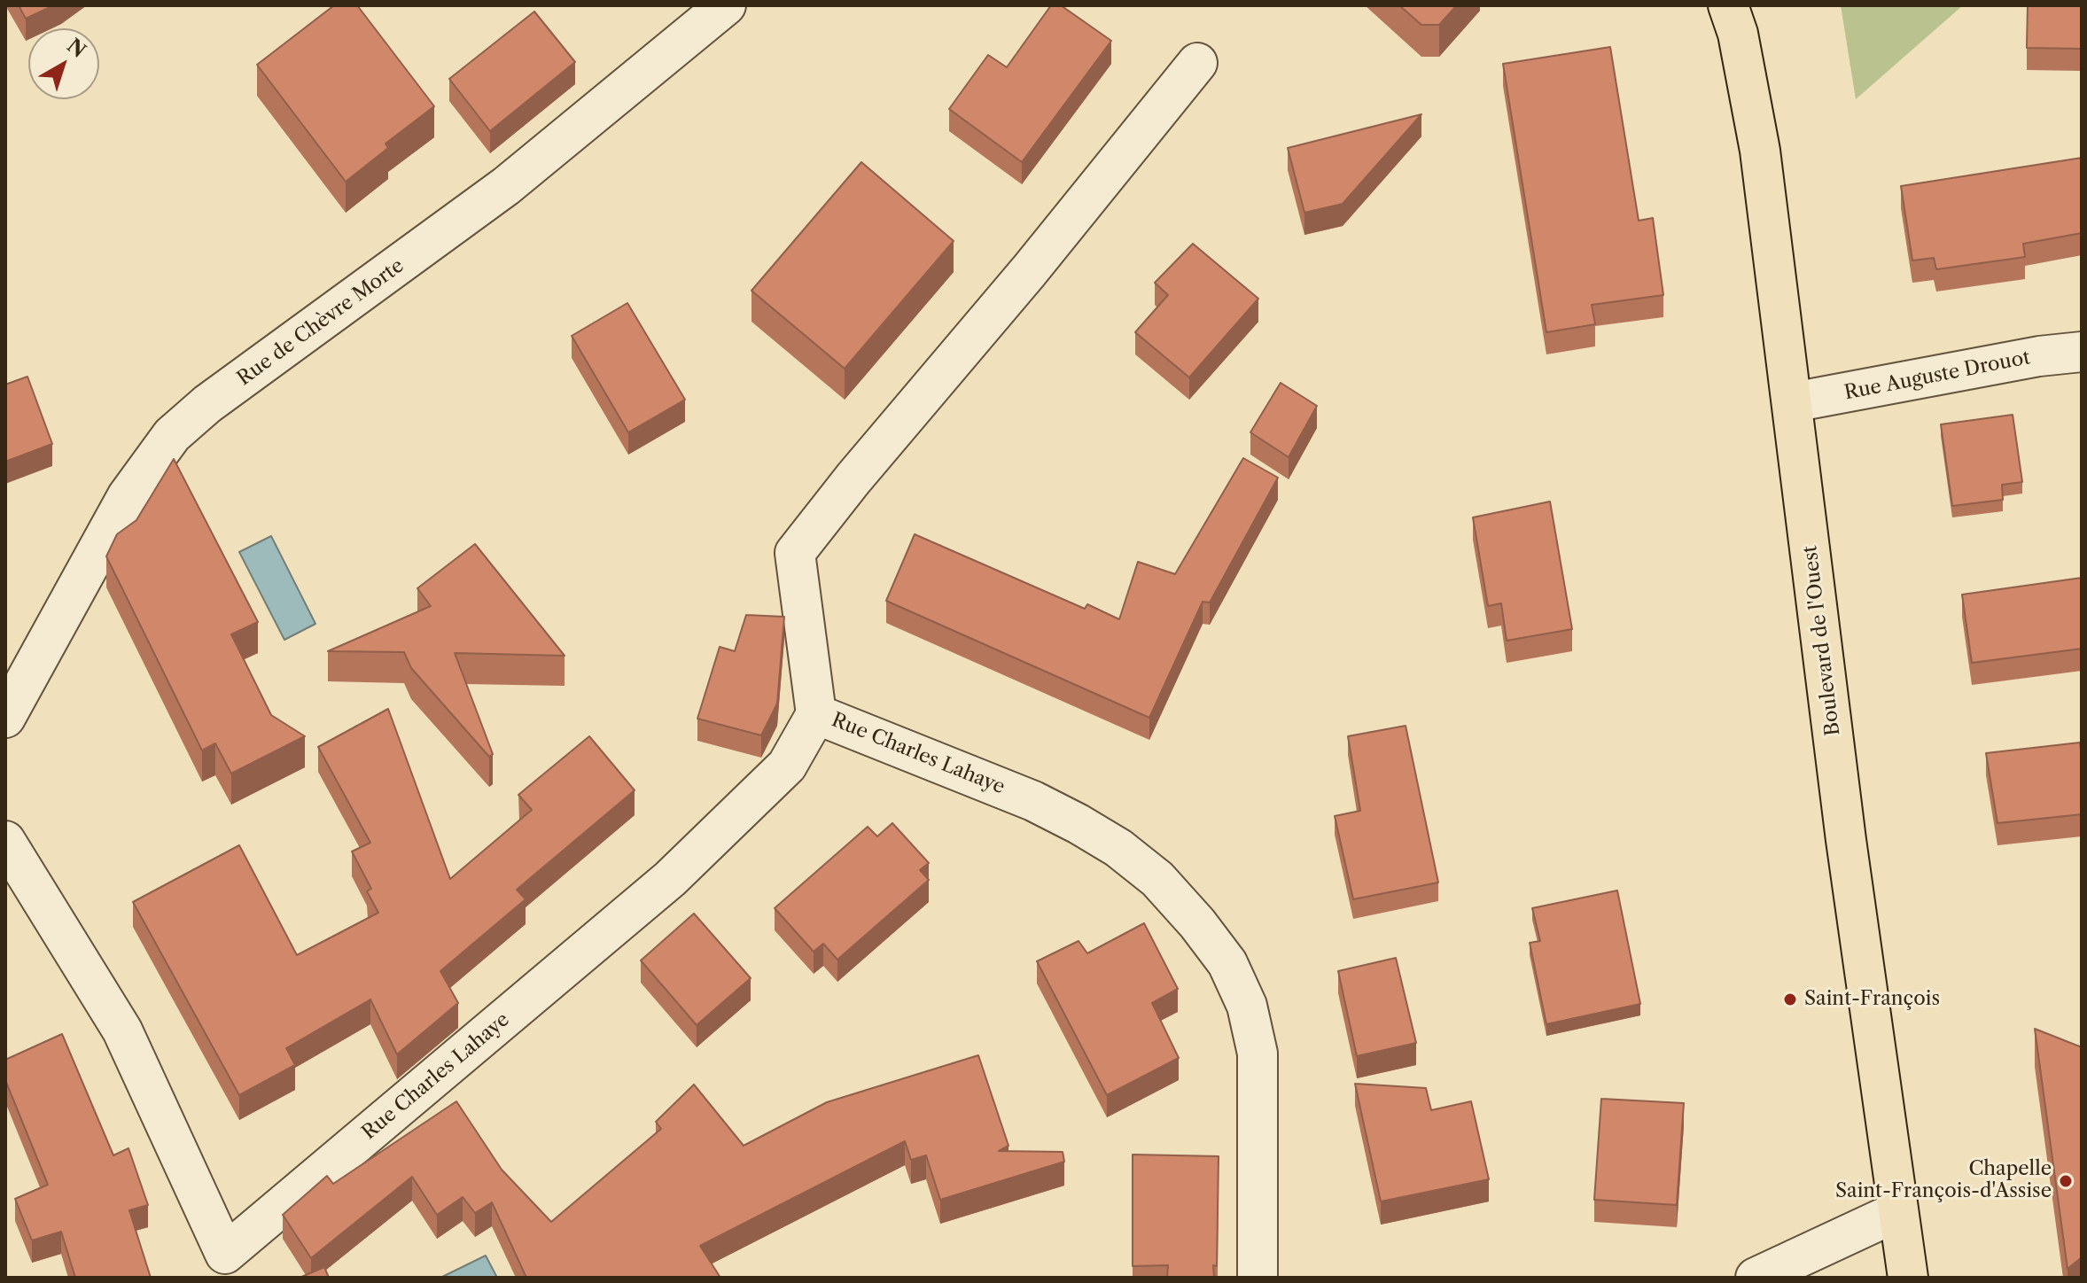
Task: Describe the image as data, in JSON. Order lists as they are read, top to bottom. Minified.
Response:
{"streets":{"main road":["Boulevard de l'Ouest"],"street":["Rue de Chèvre Morte","Rue Auguste Drouot","Rue Charles Lahaye"]},"crossings":[["Rue Auguste Drouot","Boulevard de l'Ouest"]],"places":["Saint-François","Chapelle Saint-François-d'Assise"],"north":"top right"}
